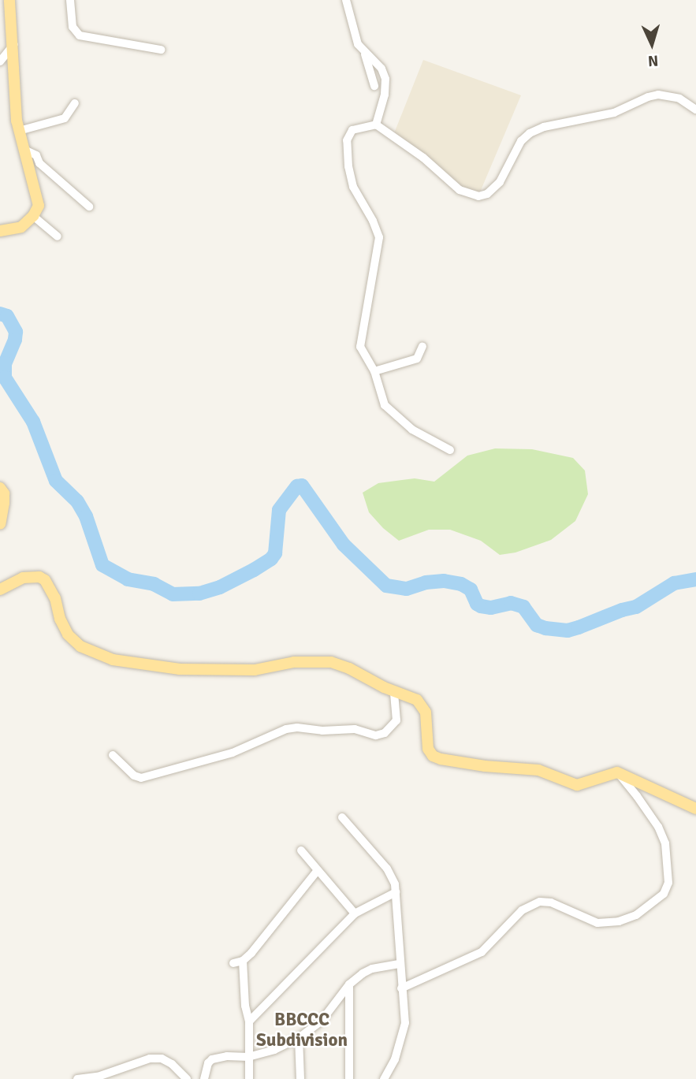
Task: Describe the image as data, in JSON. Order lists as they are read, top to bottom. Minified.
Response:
{"districts":["BBCCC Subdivision"],"north":"bottom"}
